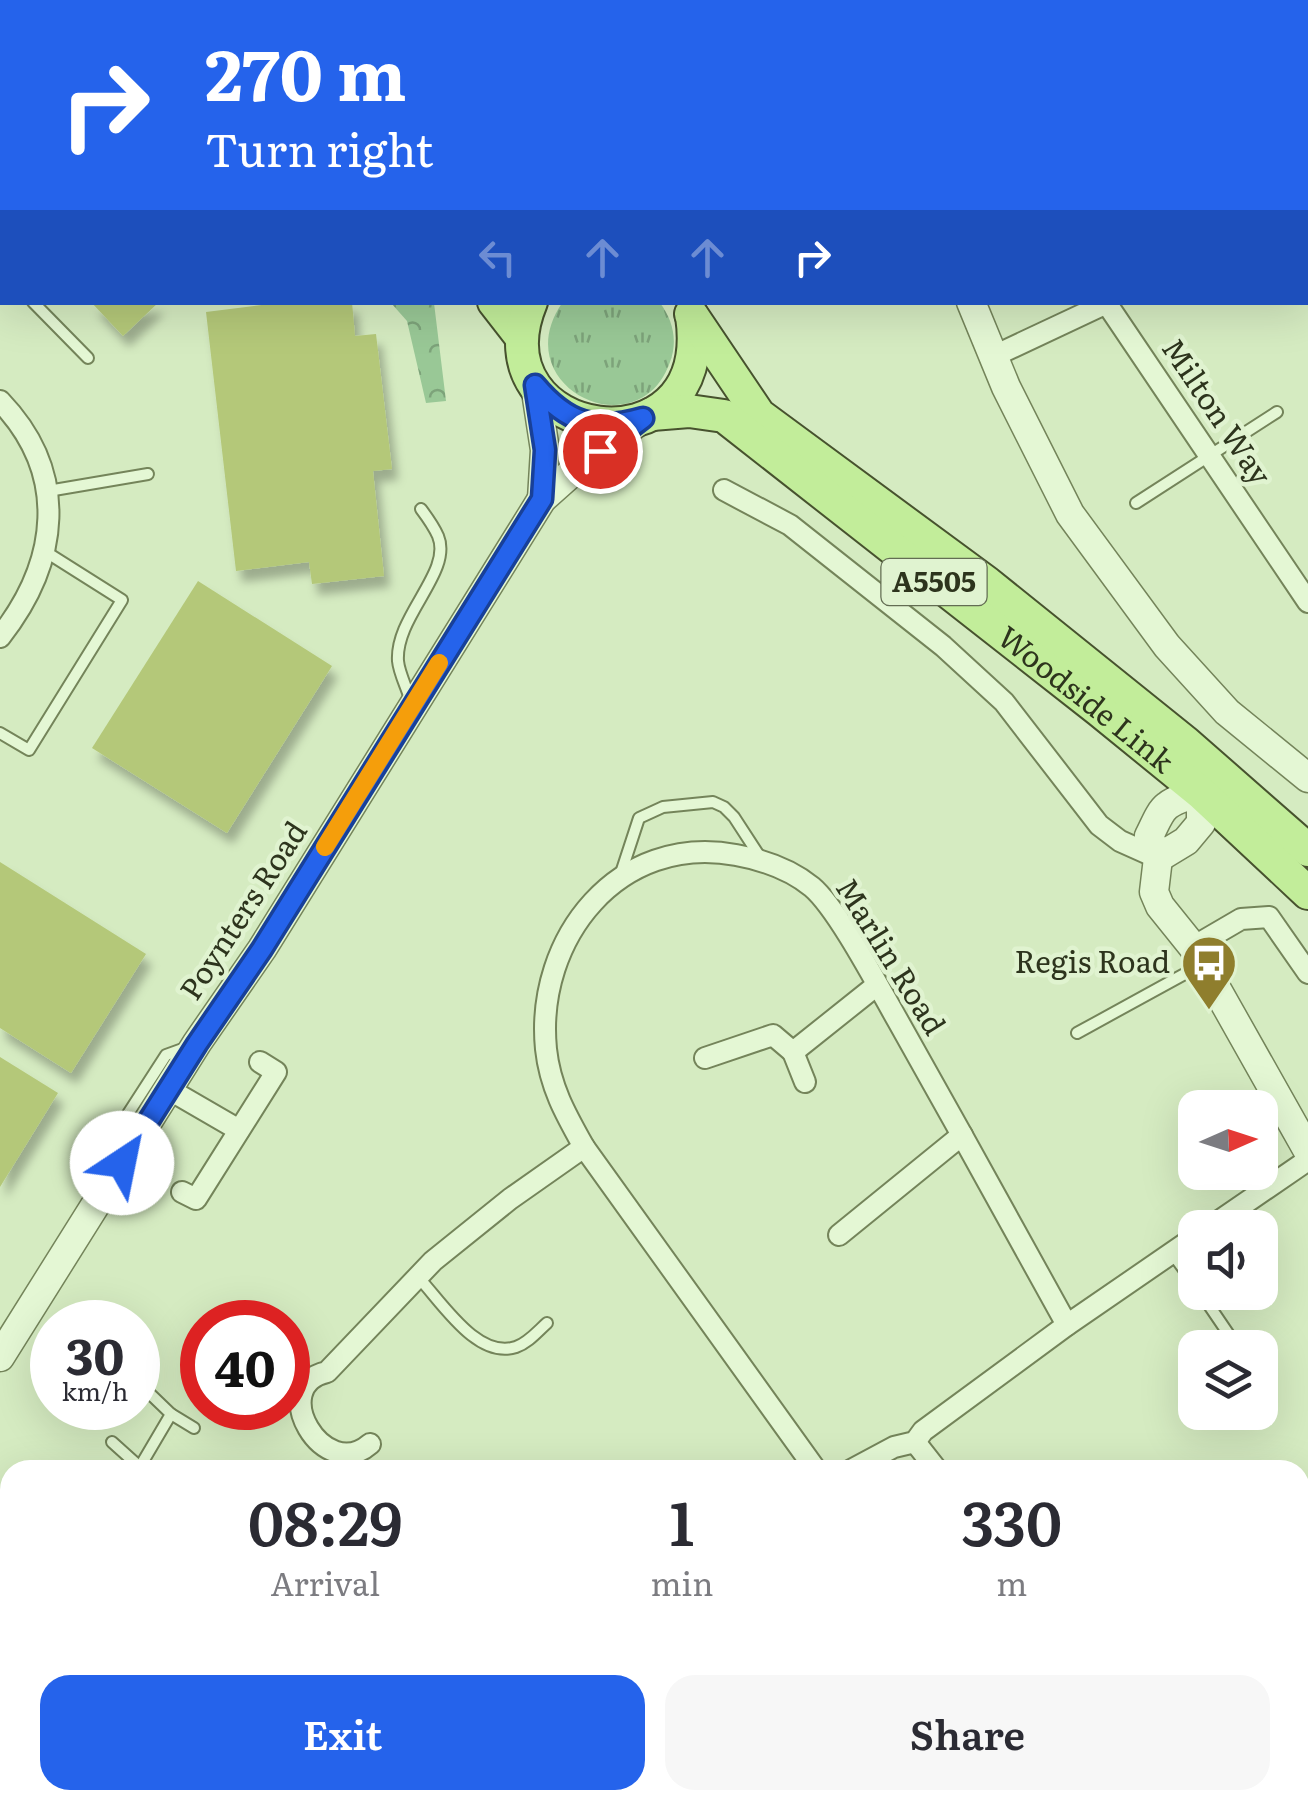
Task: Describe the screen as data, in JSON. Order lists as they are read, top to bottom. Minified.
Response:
{"streets":{"main road":["A5505","Woodside Link"],"street":["Milton Way","Poynters Road","Marlin Road"]},"crossings":[["Woodside Link","Poynters Road"]],"places":{"bus stop":["Regis Road"]},"north":"right","page":{"turn":["270 m","Turn right"],"speed":"30 km/h","limit":"40","eta":["08:29","Arrival","1","min","330","m"],"buttons":["Exit","Share"]}}
